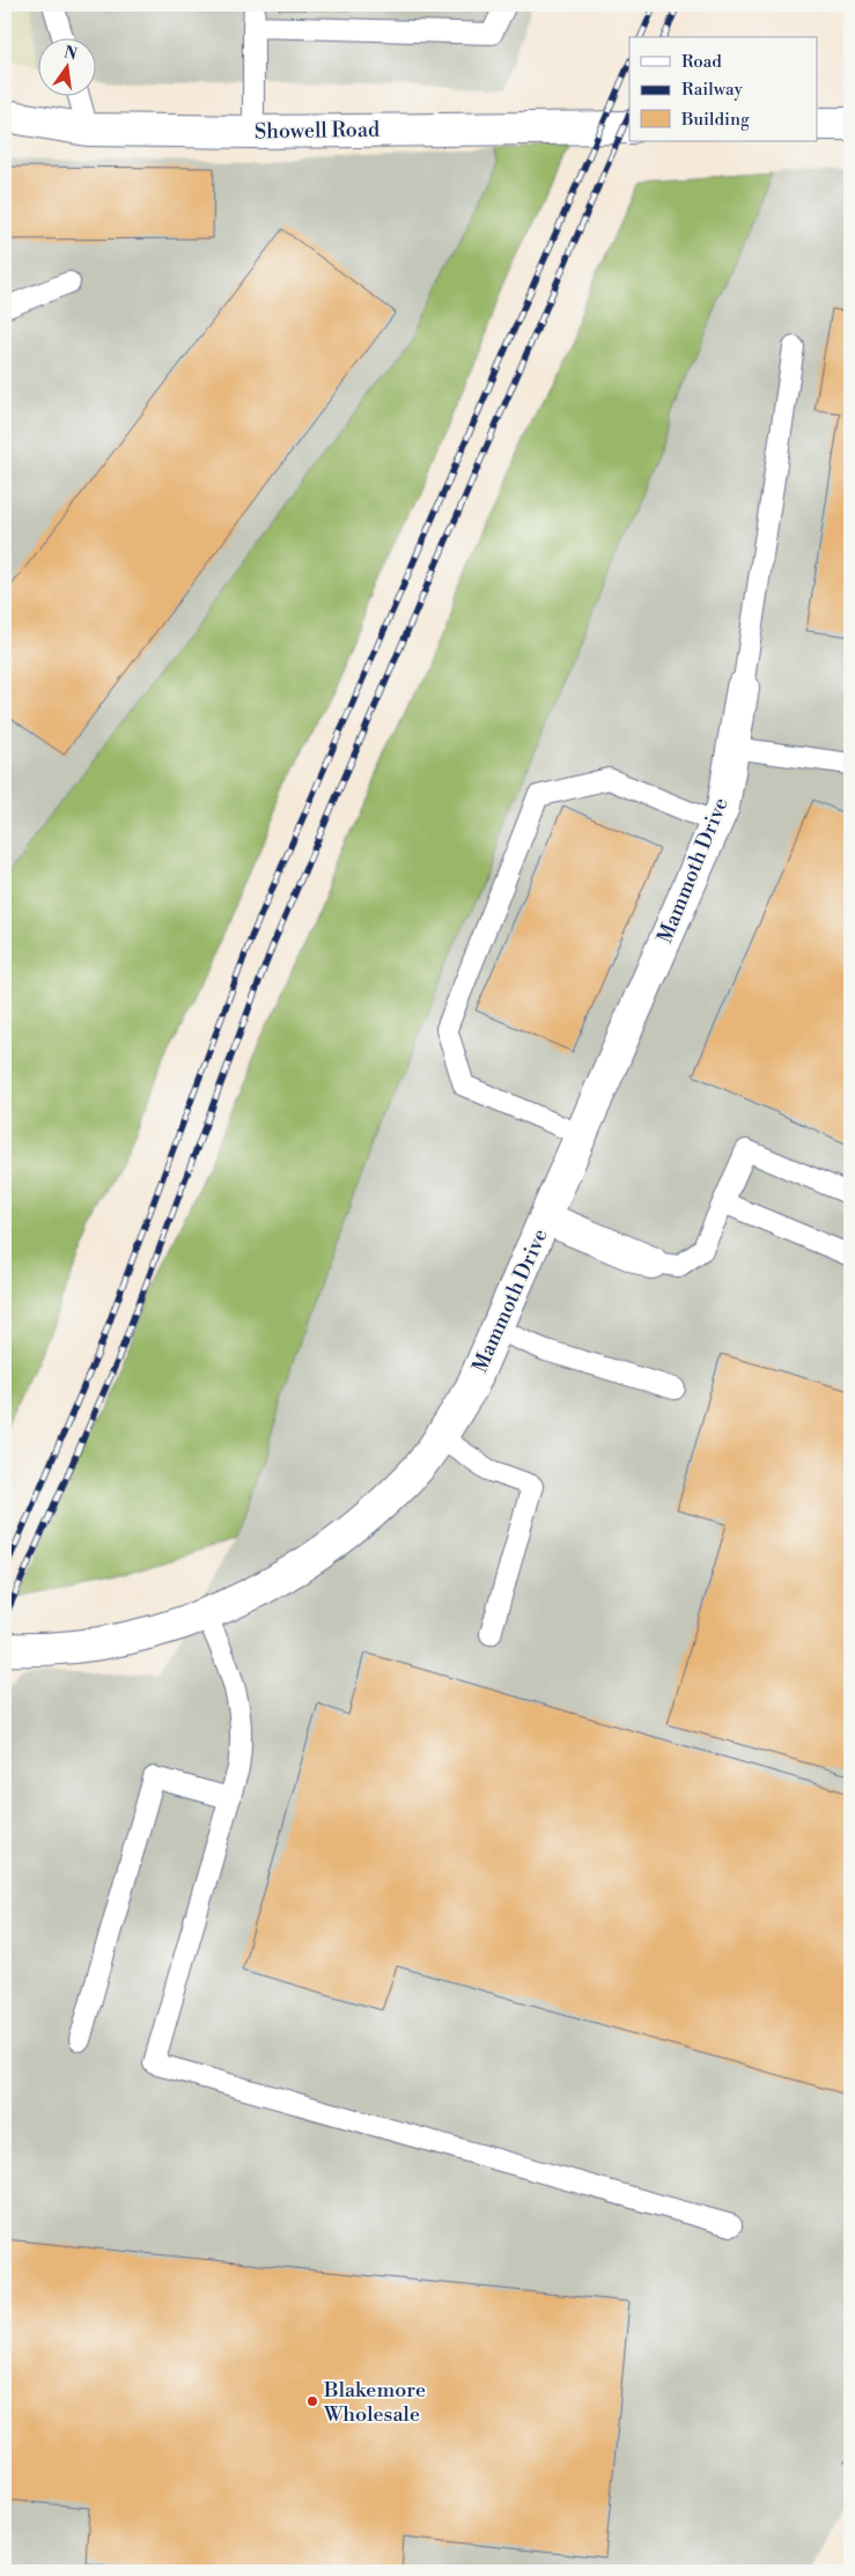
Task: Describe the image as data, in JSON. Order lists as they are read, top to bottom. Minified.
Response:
{"streets":{"street":["Showell Road","Mammoth Drive"]},"places":["Blakemore Wholesale"],"legend":["Road","Railway","Building"],"north":"top"}
